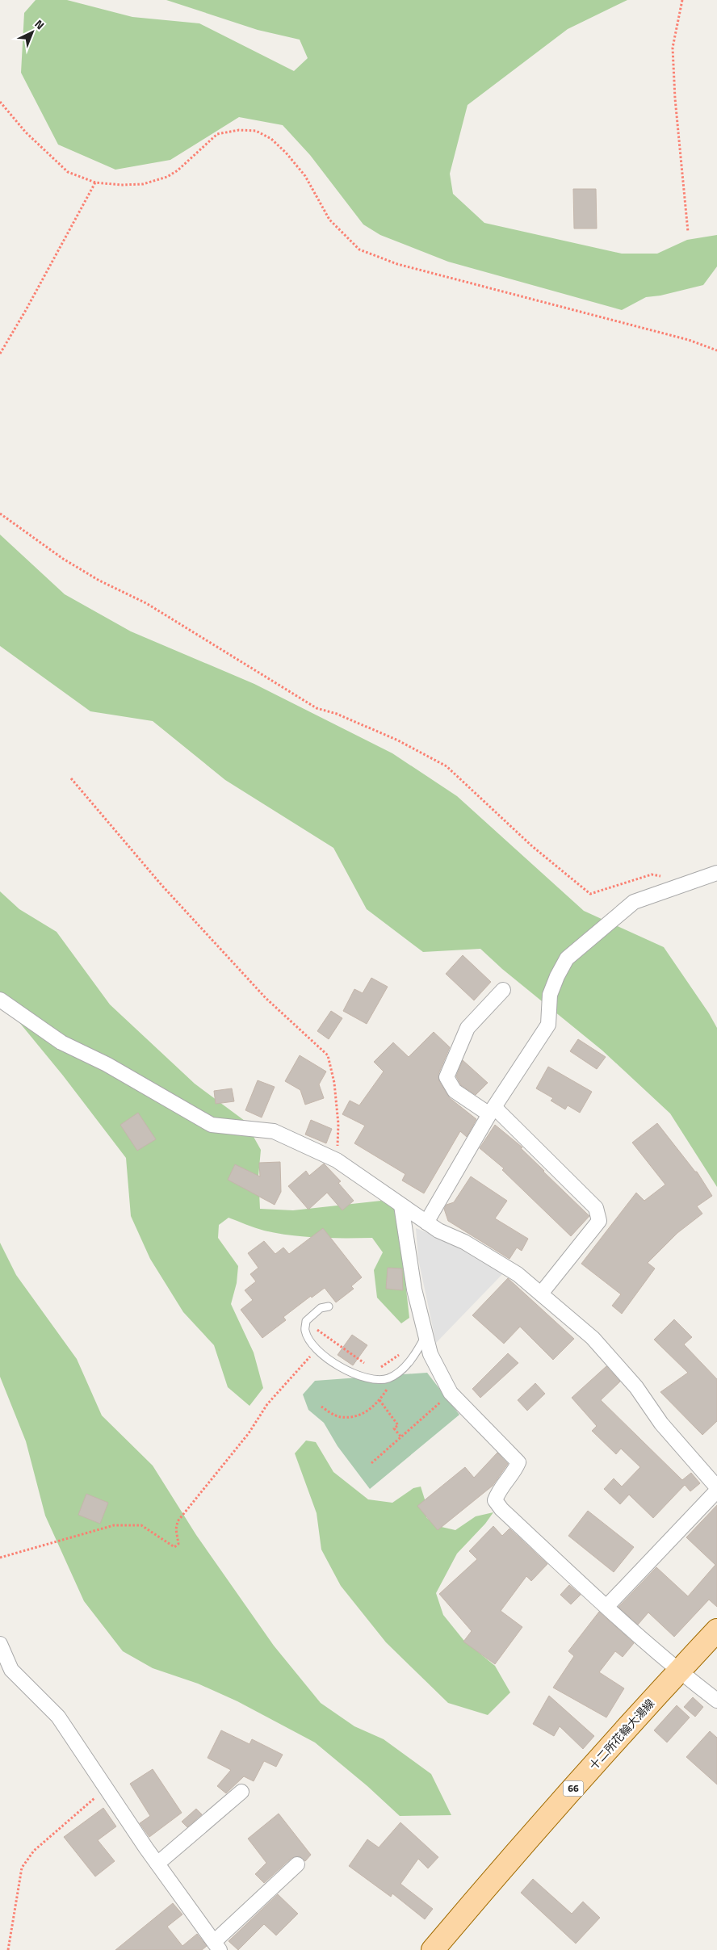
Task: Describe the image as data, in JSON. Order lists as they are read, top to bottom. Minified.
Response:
{"streets":{"main road":["十二所花輪大湯線","66"]},"north":"top right"}
